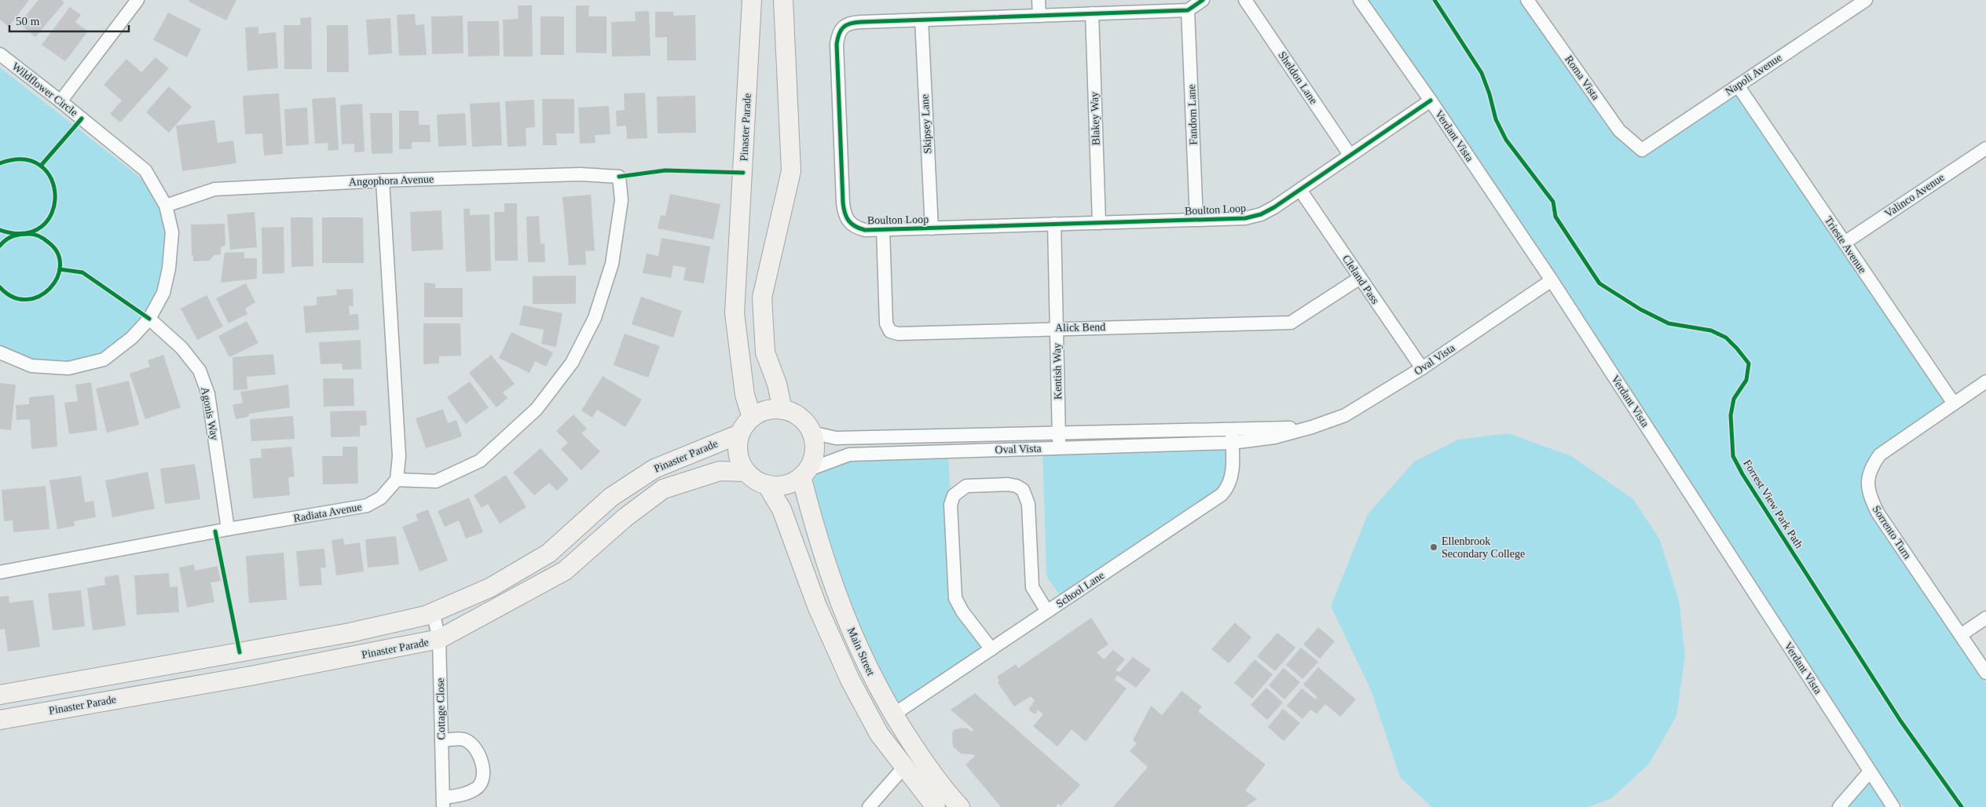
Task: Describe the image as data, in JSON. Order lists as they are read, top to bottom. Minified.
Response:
{"streets":{"main road":["Pinaster Parade","Main Street"],"street":["Napoli Avenue","Sheldon Lane","Roma Vista","Wildflower Circle","Fandom Lane","Blakey Way","Skipsey Lane","Verdant Vista","Angophora Avenue","Valinco Avenue","Boulton Loop","Trieste Avenue","Cleland Pass","Alick Bend","Oval Vista","Kentish Way","Agonis Way","Radiata Avenue","Sorrento Turn","School Lane","Cottage Close"],"cycle path":["Forrest View Park Path"]},"crossings":[["Napoli Avenue","Roma Vista"],["Napoli Avenue","Trieste Avenue"],["Sheldon Lane","Boulton Loop"],["Wildflower Circle","Angophora Avenue"],["Wildflower Circle","Agonis Way"],["Fandom Lane","Boulton Loop"],["Blakey Way","Boulton Loop"],["Skipsey Lane","Boulton Loop"],["Pinaster Parade","Oval Vista"],["Pinaster Parade","Main Street"],["Pinaster Parade","Cottage Close"],["Verdant Vista","Boulton Loop"],["Verdant Vista","Oval Vista"],["Angophora Avenue","Radiata Avenue"],["Valinco Avenue","Trieste Avenue"],["Boulton Loop","Cleland Pass"],["Boulton Loop","Alick Bend"],["Boulton Loop","Kentish Way"],["Trieste Avenue","Sorrento Turn"],["Cleland Pass","Alick Bend"],["Cleland Pass","Oval Vista"],["Alick Bend","Kentish Way"],["Oval Vista","Kentish Way"],["Oval Vista","School Lane"],["Oval Vista","Main Street"],["Agonis Way","Radiata Avenue"],["School Lane","Main Street"]],"places":["Ellenbrook Secondary College"],"scale_bar":"50 m"}
